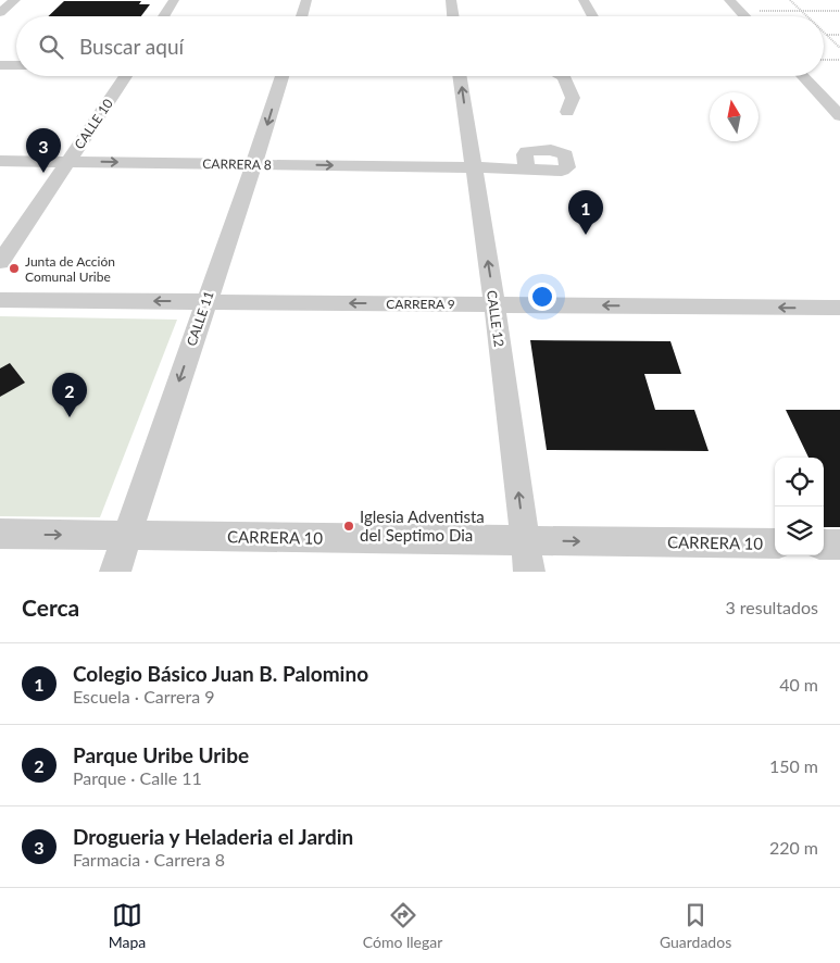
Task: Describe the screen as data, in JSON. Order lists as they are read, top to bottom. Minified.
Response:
{"streets":{"street":["CALLE 10","CARRERA 8","CARRERA 9","CALLE 11","CALLE 12","CARRERA 10"]},"crossings":[["CALLE 10","CARRERA 8"],["CARRERA 8","CALLE 11"],["CARRERA 8","CALLE 12"],["CARRERA 9","CALLE 11"],["CARRERA 9","CALLE 12"],["CALLE 11","CARRERA 10"],["CALLE 12","CARRERA 10"]],"one_way":["CARRERA 8","CARRERA 9","CALLE 11","CALLE 12","CARRERA 10"],"places":["Junta de Acción Comunal Uribe","Iglesia Adventista del Septimo Dia"],"north":"top","page":{"search":"Buscar aquí","pins":["3","1","2"],"heading":["Cerca","3 resultados"],"list":[{"mark":"1","name":"Colegio Básico Juan B. Palomino","note":"Escuela · Carrera 9","value":"40 m"},{"mark":"2","name":"Parque Uribe Uribe","note":"Parque · Calle 11","value":"150 m"},{"mark":"3","name":"Drogueria y Heladeria el Jardin","note":"Farmacia · Carrera 8","value":"220 m"}],"nav":["Mapa","Cómo llegar","Guardados"]}}
